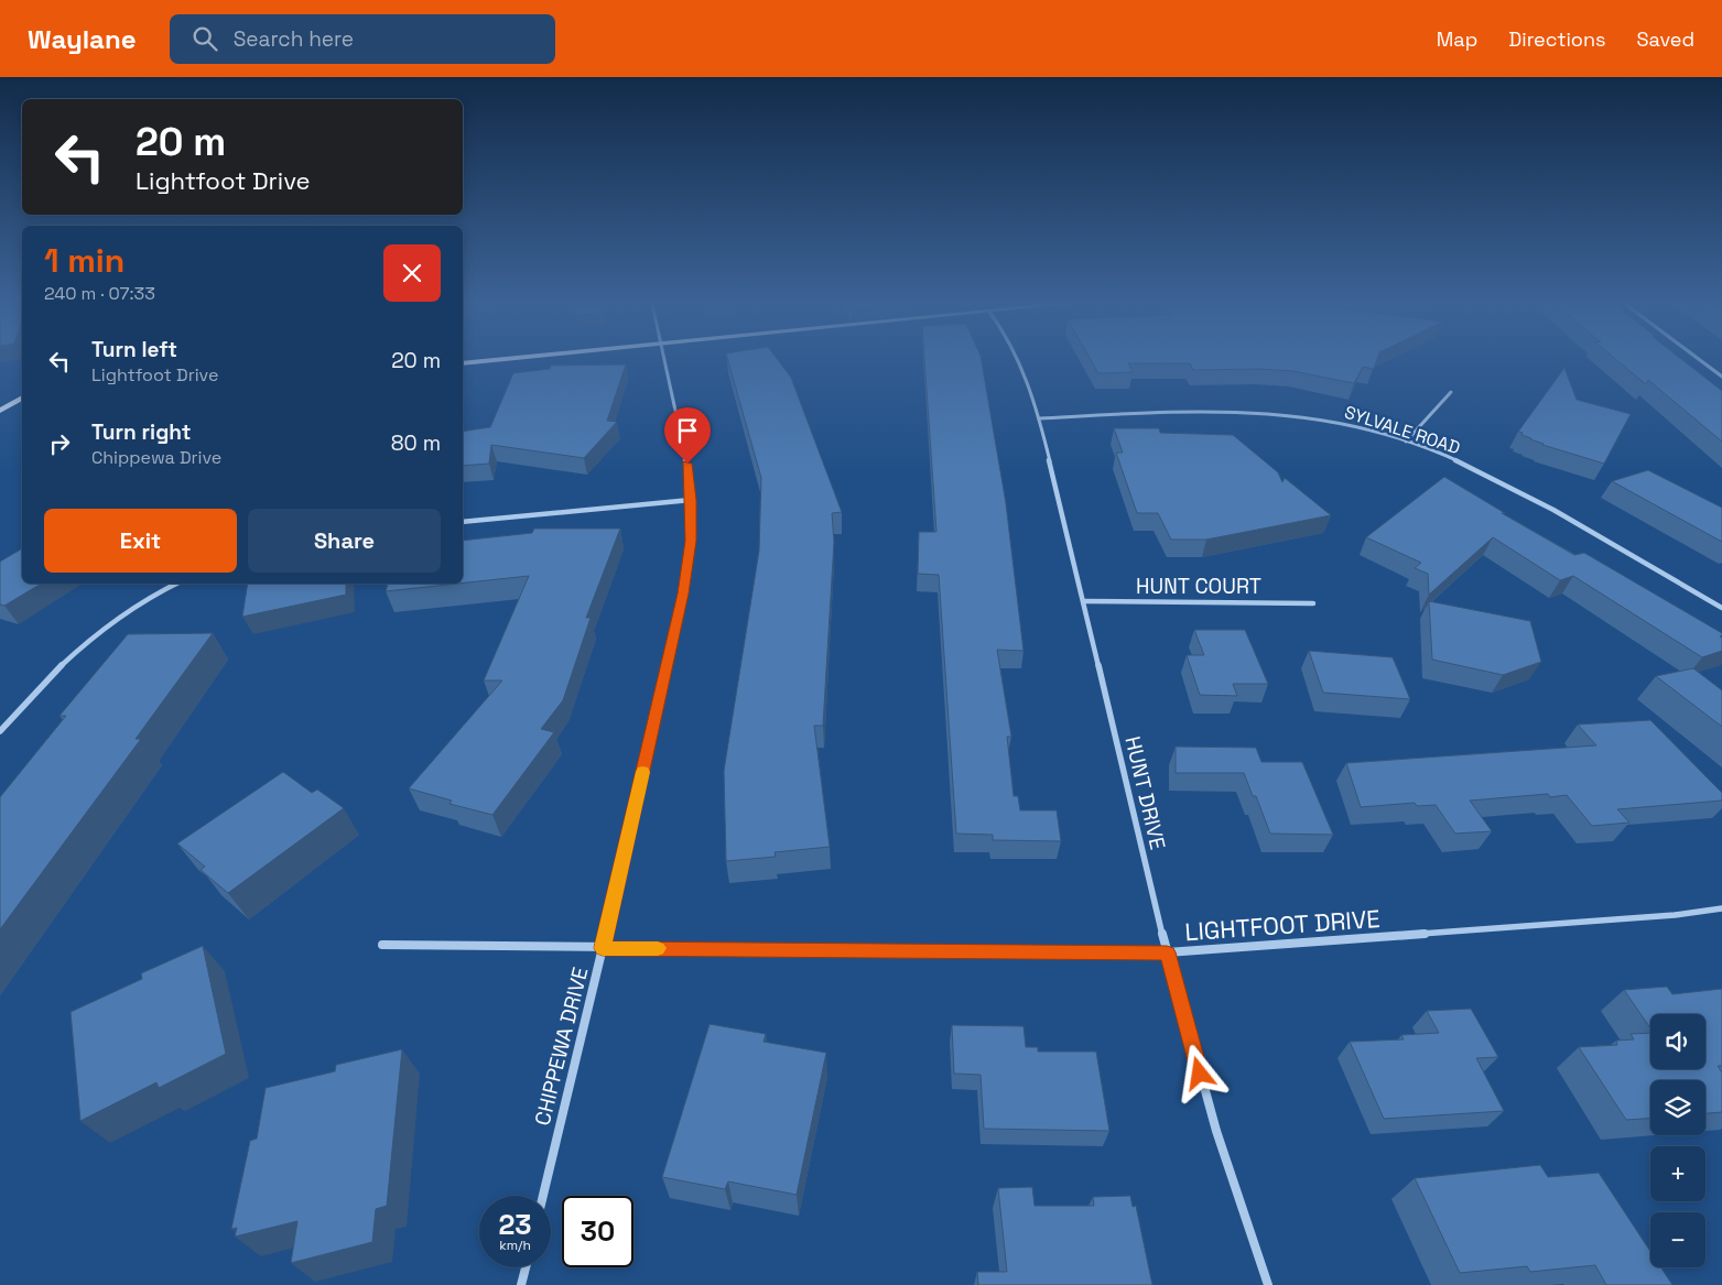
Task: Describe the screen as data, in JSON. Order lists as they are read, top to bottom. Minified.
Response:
{"streets":{"street":["SYLVALE ROAD","HUNT COURT","HUNT DRIVE","LIGHTFOOT DRIVE","CHIPPEWA DRIVE"]},"crossings":[["SYLVALE ROAD","HUNT DRIVE"],["HUNT COURT","HUNT DRIVE"],["HUNT DRIVE","LIGHTFOOT DRIVE"],["LIGHTFOOT DRIVE","CHIPPEWA DRIVE"]],"page":{"header":"Waylane","search":"Search here","nav":["Map","Directions","Saved"],"turn":["20 m","Lightfoot Drive"],"heading":["1 min","240 m · 07:33"],"list":[{"name":"Turn left","note":"Lightfoot Drive","value":"20 m"},{"name":"Turn right","note":"Chippewa Drive","value":"80 m"}],"buttons":["Exit","Share"],"map_buttons":["+","−"],"speed":"23 km/h","limit":"30"}}
